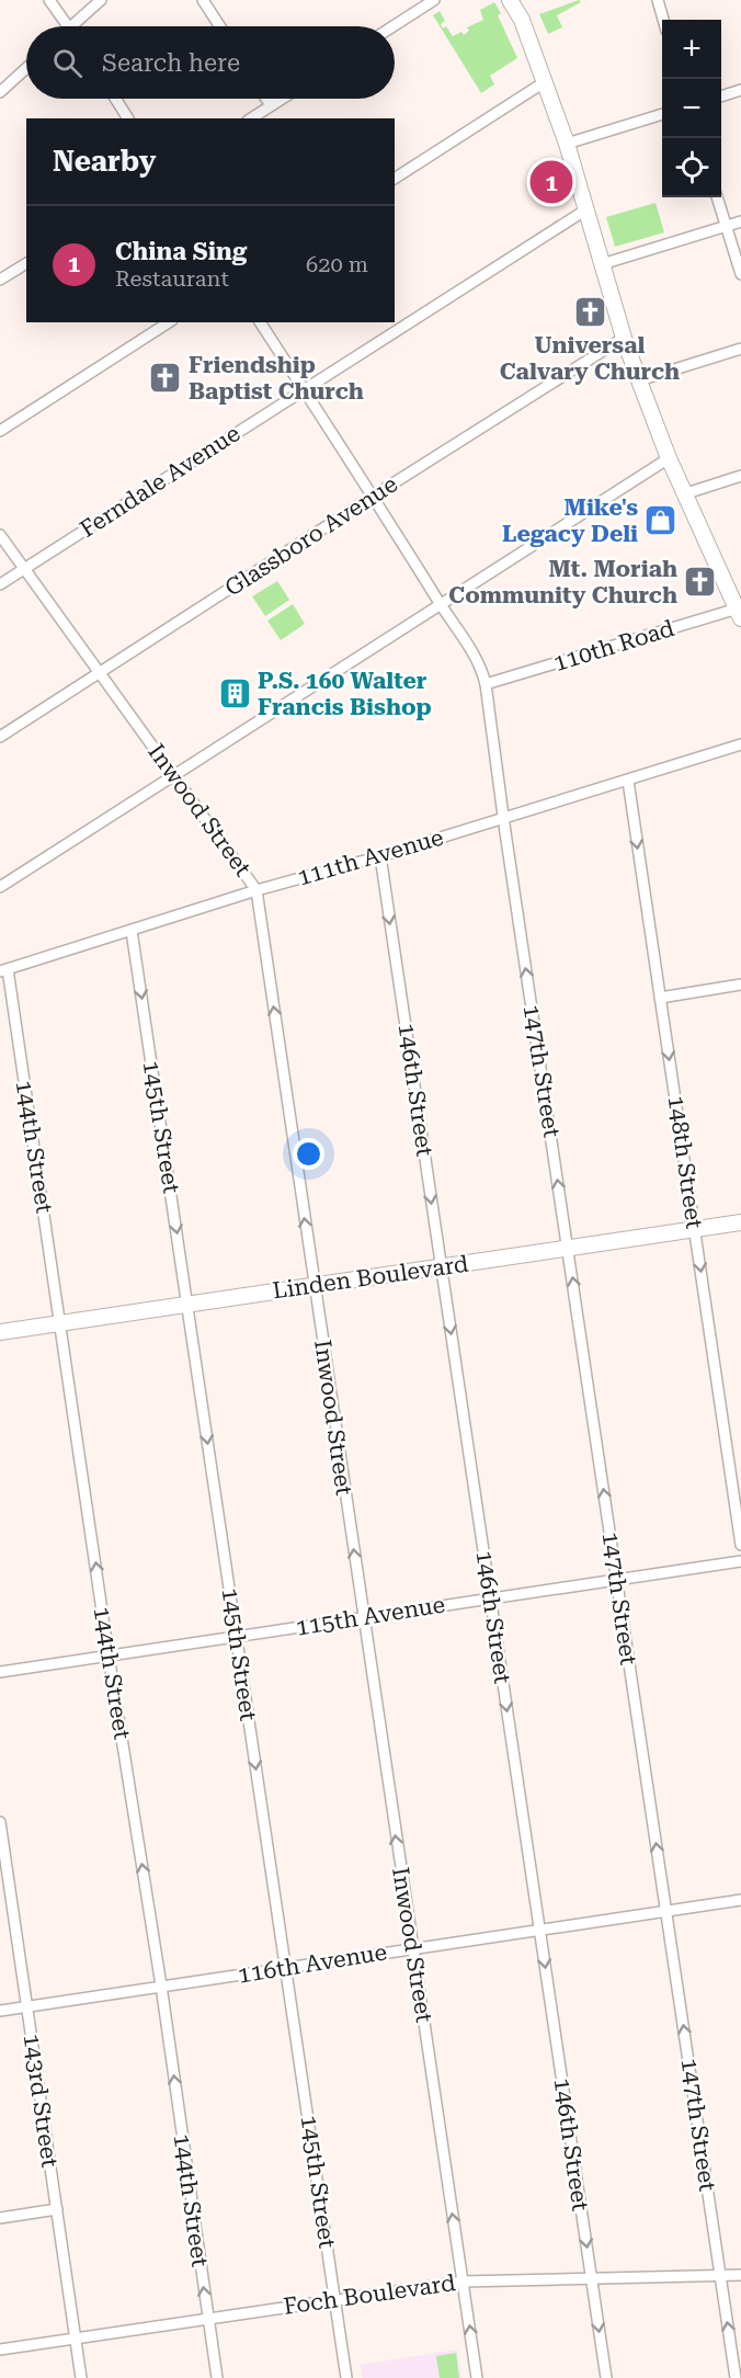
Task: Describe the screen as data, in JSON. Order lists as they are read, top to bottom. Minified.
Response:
{"streets":{"main road":["Linden Boulevard"],"street":["Ferndale Avenue","Glassboro Avenue","110th Road","Inwood Street","111th Avenue","147th Street","146th Street","145th Street","144th Street","148th Street","115th Avenue","116th Avenue","143rd Street","Foch Boulevard"]},"crossings":[["Ferndale Avenue","Inwood Street"],["Ferndale Avenue","147th Street"],["Glassboro Avenue","Inwood Street"],["Glassboro Avenue","147th Street"],["110th Road","147th Street"],["Inwood Street","111th Avenue"],["Inwood Street","Linden Boulevard"],["Inwood Street","115th Avenue"],["Inwood Street","116th Avenue"],["Inwood Street","Foch Boulevard"],["111th Avenue","147th Street"],["111th Avenue","146th Street"],["111th Avenue","145th Street"],["111th Avenue","144th Street"],["111th Avenue","148th Street"],["147th Street","Linden Boulevard"],["147th Street","115th Avenue"],["147th Street","116th Avenue"],["147th Street","Foch Boulevard"],["146th Street","Linden Boulevard"],["146th Street","115th Avenue"],["146th Street","116th Avenue"],["146th Street","Foch Boulevard"],["145th Street","Linden Boulevard"],["145th Street","115th Avenue"],["145th Street","116th Avenue"],["145th Street","Foch Boulevard"],["144th Street","Linden Boulevard"],["144th Street","115th Avenue"],["144th Street","116th Avenue"],["144th Street","Foch Boulevard"],["148th Street","Linden Boulevard"],["116th Avenue","143rd Street"],["143rd Street","Foch Boulevard"]],"one_way":["Inwood Street","147th Street","146th Street","145th Street","144th Street","148th Street"],"places":{"church":["Universal Calvary Church","Friendship Baptist Church","Mt. Moriah Community Church"],"shop":["Mike's Legacy Deli"],"building":["P.S. 160 Walter Francis Bishop"]},"page":{"map_buttons":["+","−"],"search":"Search here","heading":"Nearby","pins":"1","list":[{"mark":"1","name":"China Sing","note":"Restaurant","value":"620 m"}]}}
